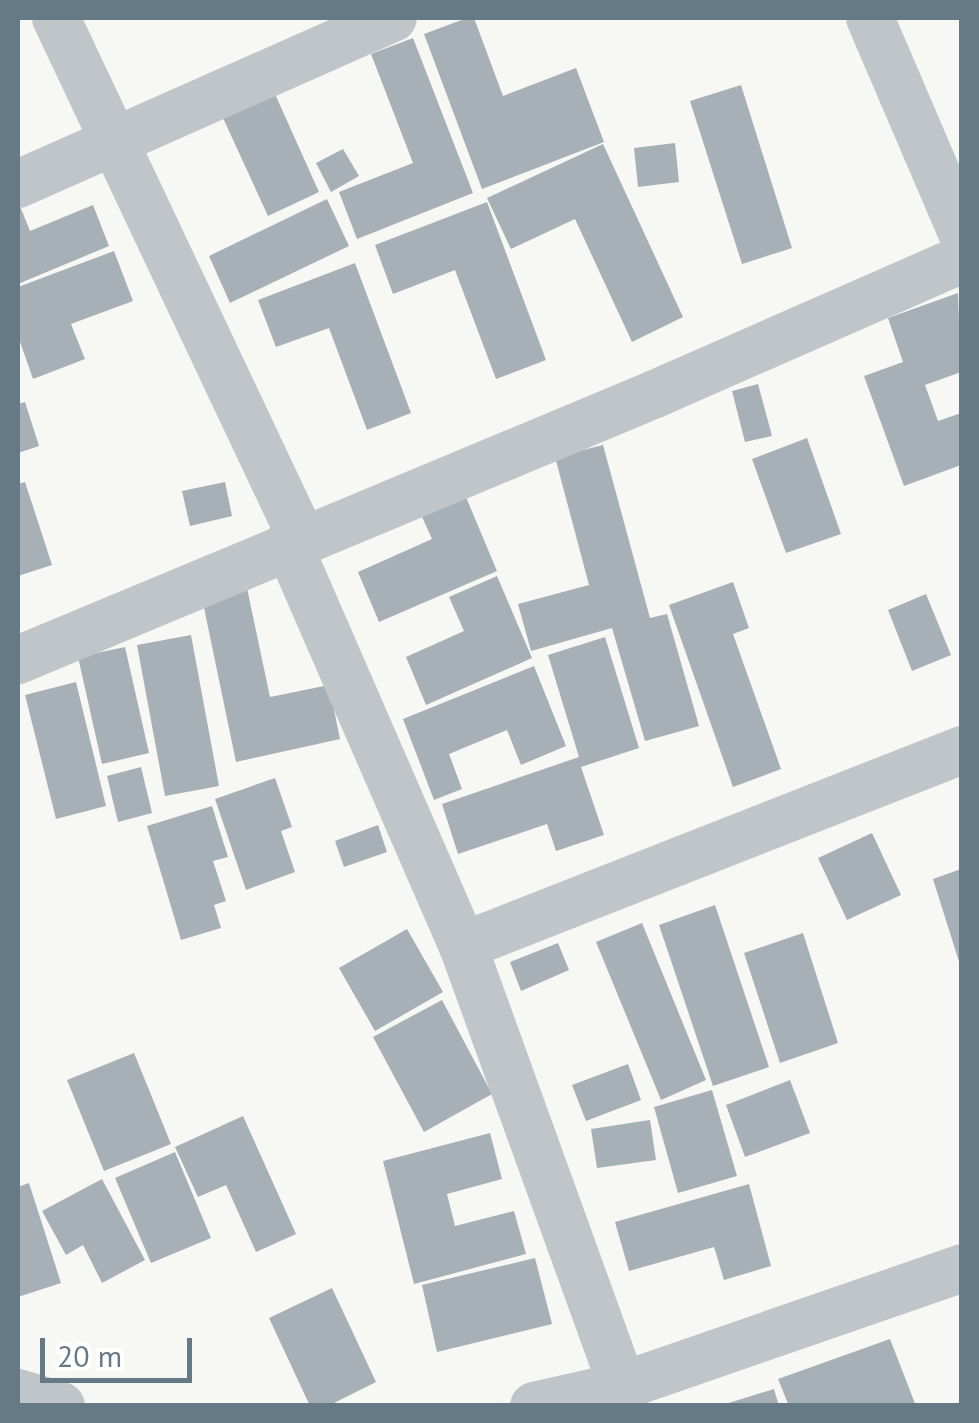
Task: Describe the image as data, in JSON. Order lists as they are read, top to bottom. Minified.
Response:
{"scale_bar":"20 m"}
